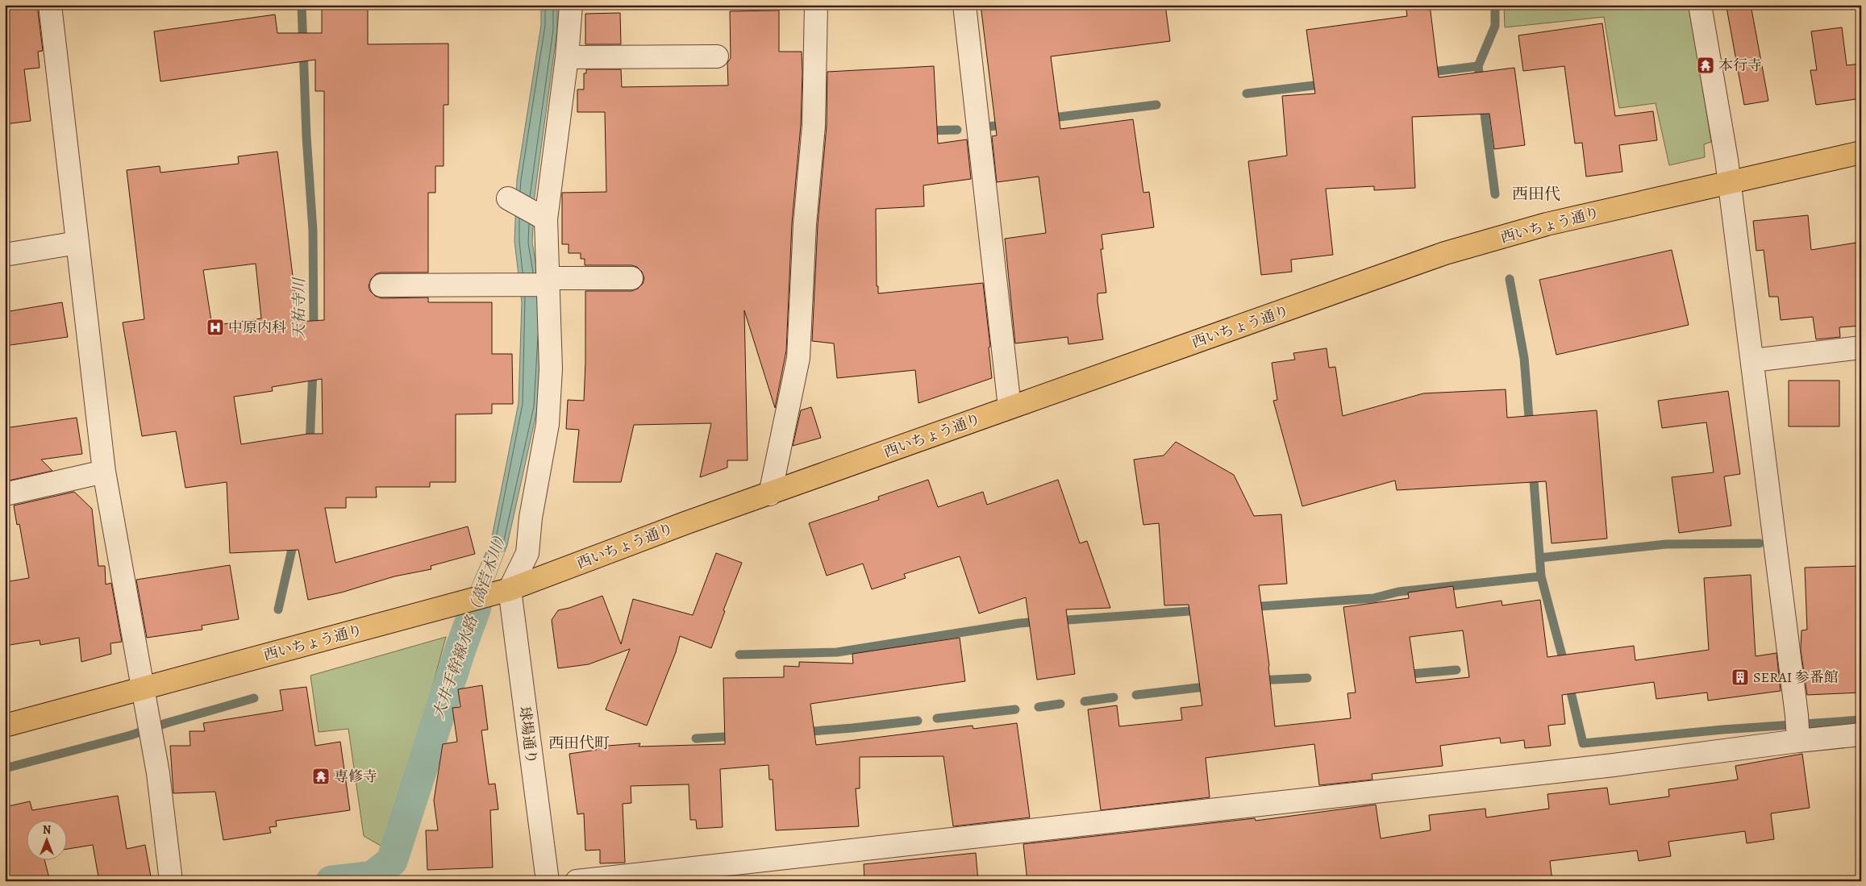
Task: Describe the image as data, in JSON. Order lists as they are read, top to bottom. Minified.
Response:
{"streets":{"highway":["西いちょう通り"],"street":["球場通り"]},"crossings":[["西いちょう通り","球場通り"]],"districts":["西田代","西田代町"],"water":["天祐寺川","大井手幹線水路（萵苣木川）"],"places":{"temple":["本行寺","専修寺"],"hospital":["中原内科"],"building":["SERAI 参番館"]},"north":"top"}
